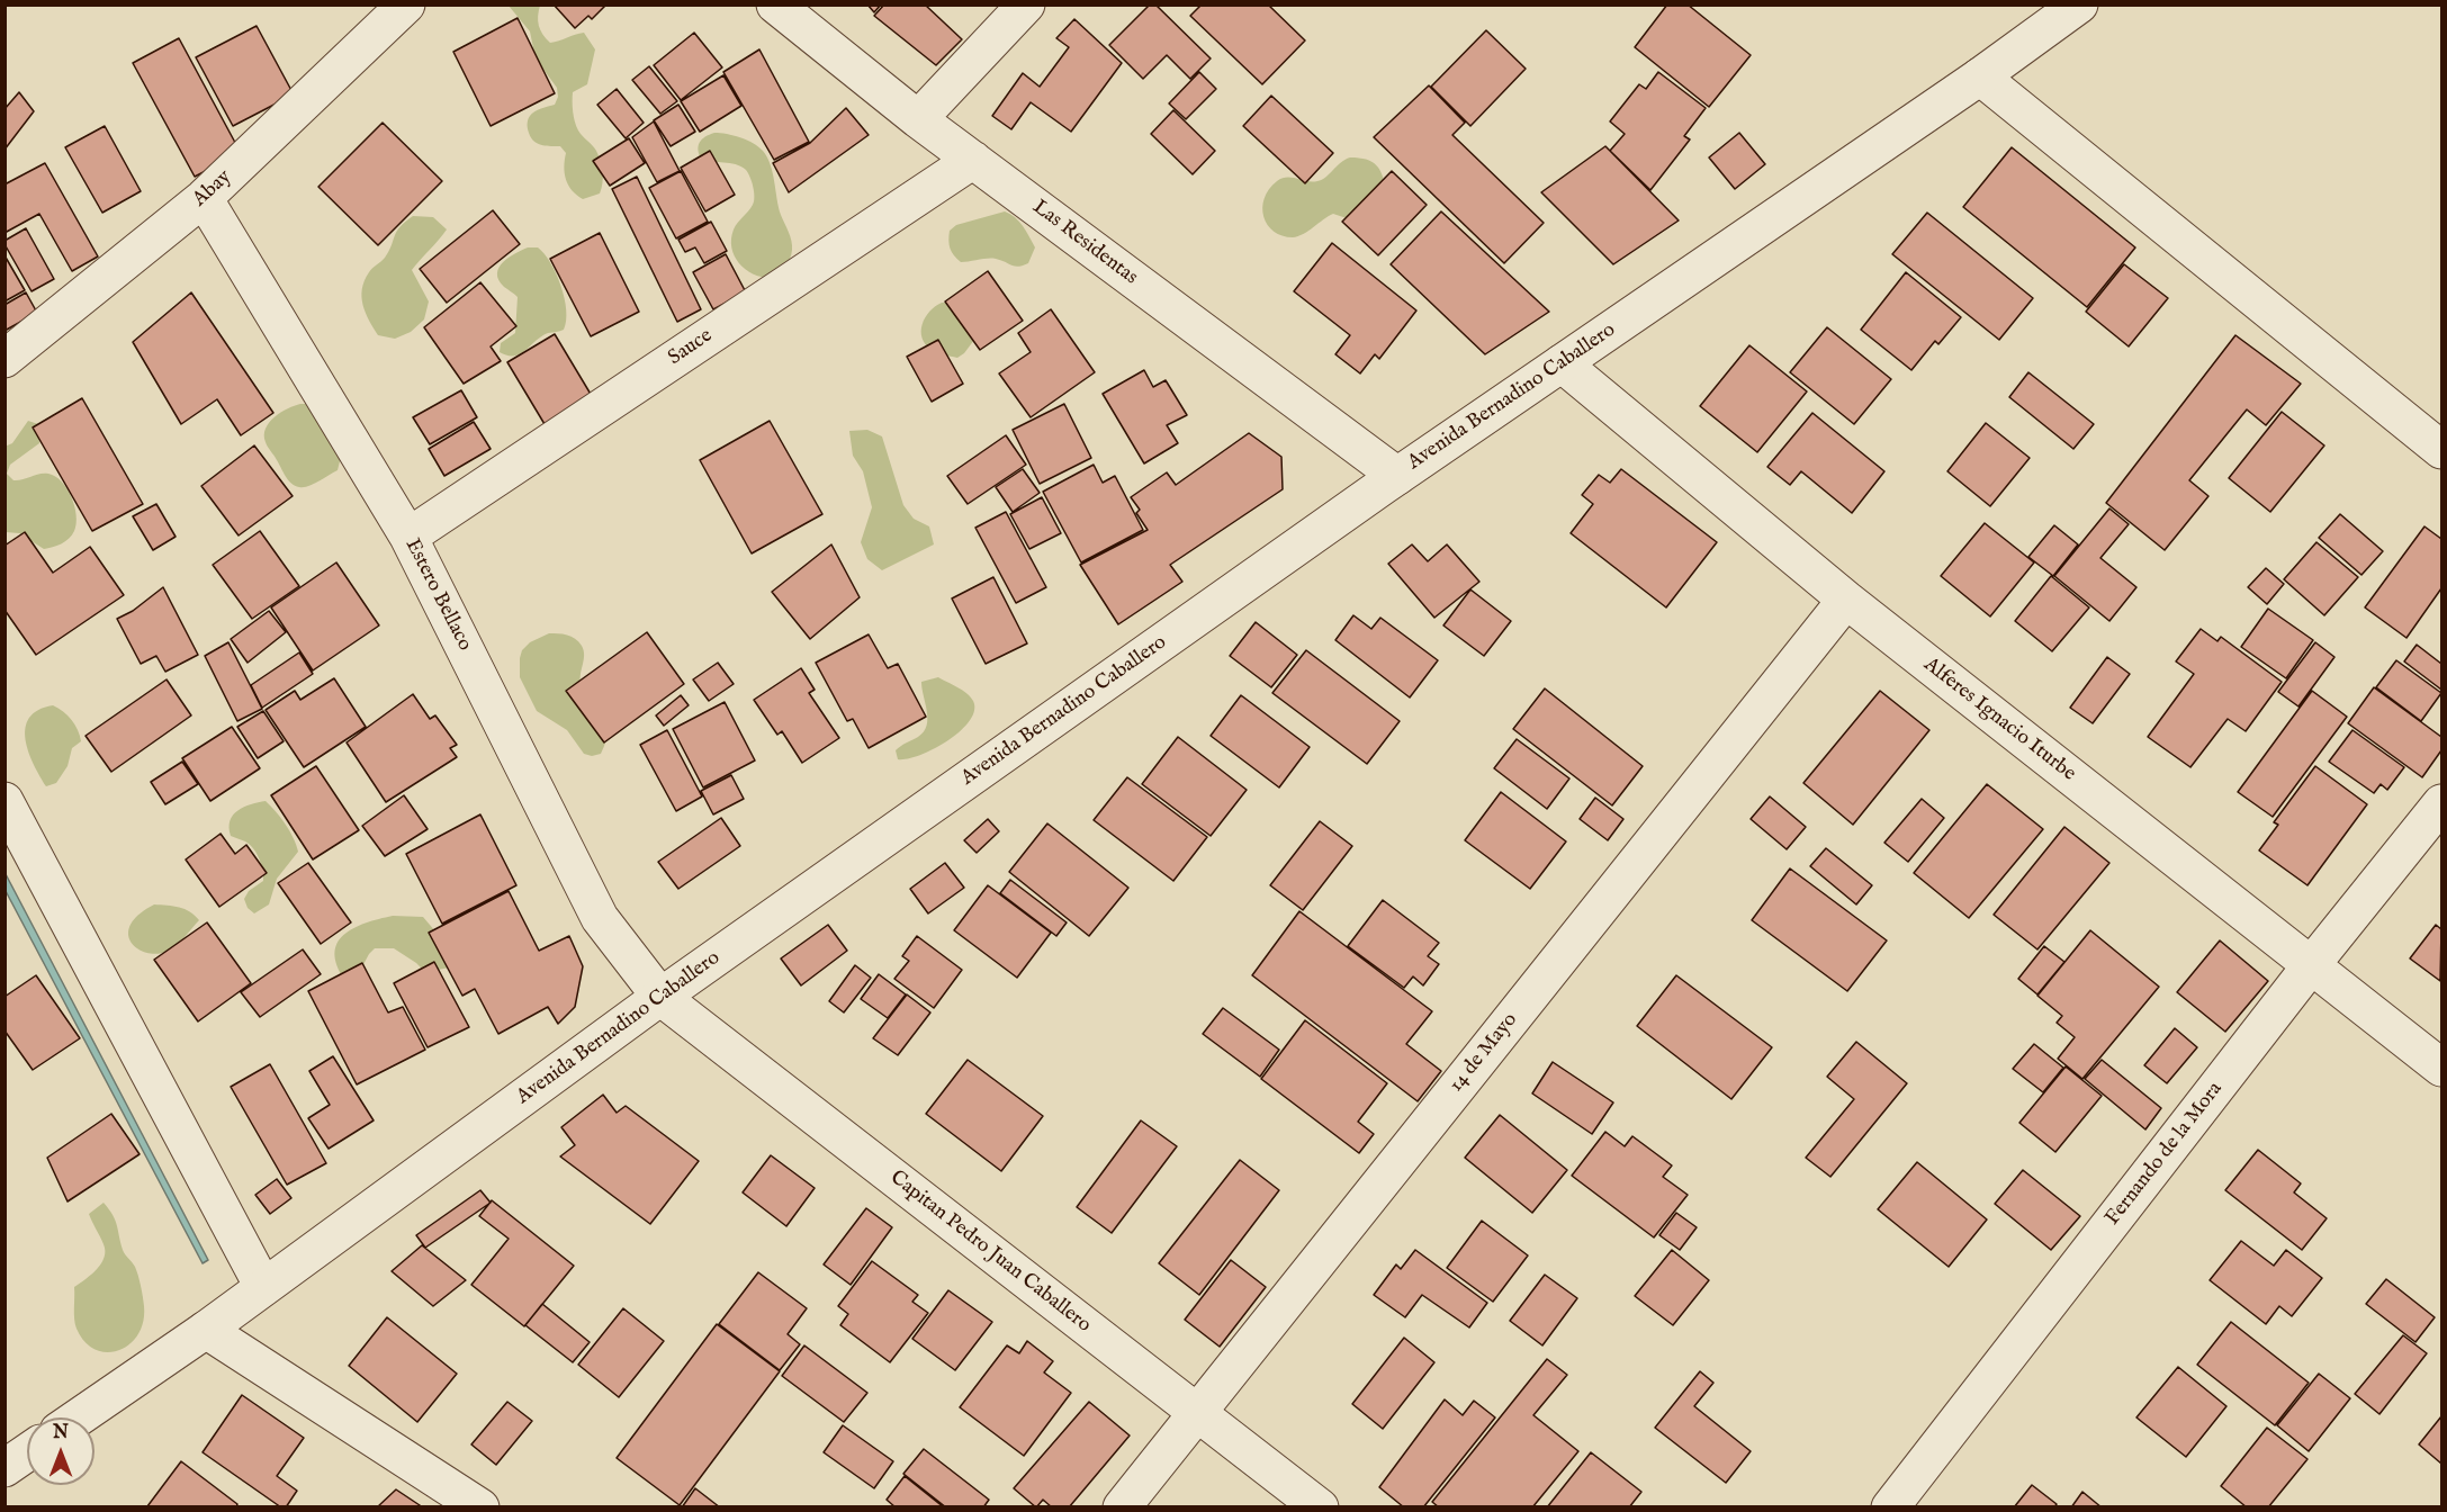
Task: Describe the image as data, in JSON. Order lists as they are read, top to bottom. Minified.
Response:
{"streets":{"street":["Abay","Las Residentas","Sauce","Avenida Bernadino Caballero","Estero Bellaco","Alferes Ignacio Iturbe","14 de Mayo","Fernando de la Mora","Capitan Pedro Juan Caballero"]},"crossings":[["Abay","Estero Bellaco"],["Las Residentas","Sauce"],["Las Residentas","Avenida Bernadino Caballero"],["Sauce","Estero Bellaco"],["Avenida Bernadino Caballero","Estero Bellaco"],["Avenida Bernadino Caballero","Alferes Ignacio Iturbe"],["Avenida Bernadino Caballero","Capitan Pedro Juan Caballero"],["Estero Bellaco","Capitan Pedro Juan Caballero"],["Alferes Ignacio Iturbe","14 de Mayo"],["Alferes Ignacio Iturbe","Fernando de la Mora"],["14 de Mayo","Capitan Pedro Juan Caballero"]],"north":"top"}
